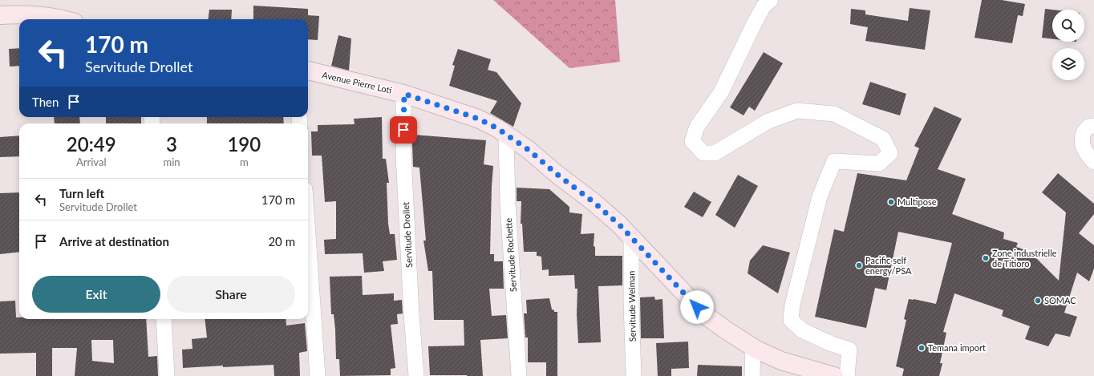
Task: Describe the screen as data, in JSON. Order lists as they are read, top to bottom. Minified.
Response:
{"streets":{"main road":["Avenue Pierre Loti"],"street":["Servitude Drollet","Servitude Rochette","Servitude Weiman"]},"crossings":[["Avenue Pierre Loti","Servitude Drollet"],["Avenue Pierre Loti","Servitude Rochette"],["Avenue Pierre Loti","Servitude Weiman"]],"places":["Multipose","Zone industrielle de Titioro","Pacific self energy/PSA","SOMAC","Temana import"],"page":{"turn":["170 m","Servitude Drollet"],"then":"Then","eta":["20:49","Arrival","3","min","190","m"],"list":[{"name":"Turn left","note":"Servitude Drollet","value":"170 m"},{"name":"Arrive at destination","value":"20 m"}],"buttons":["Exit","Share"]}}
